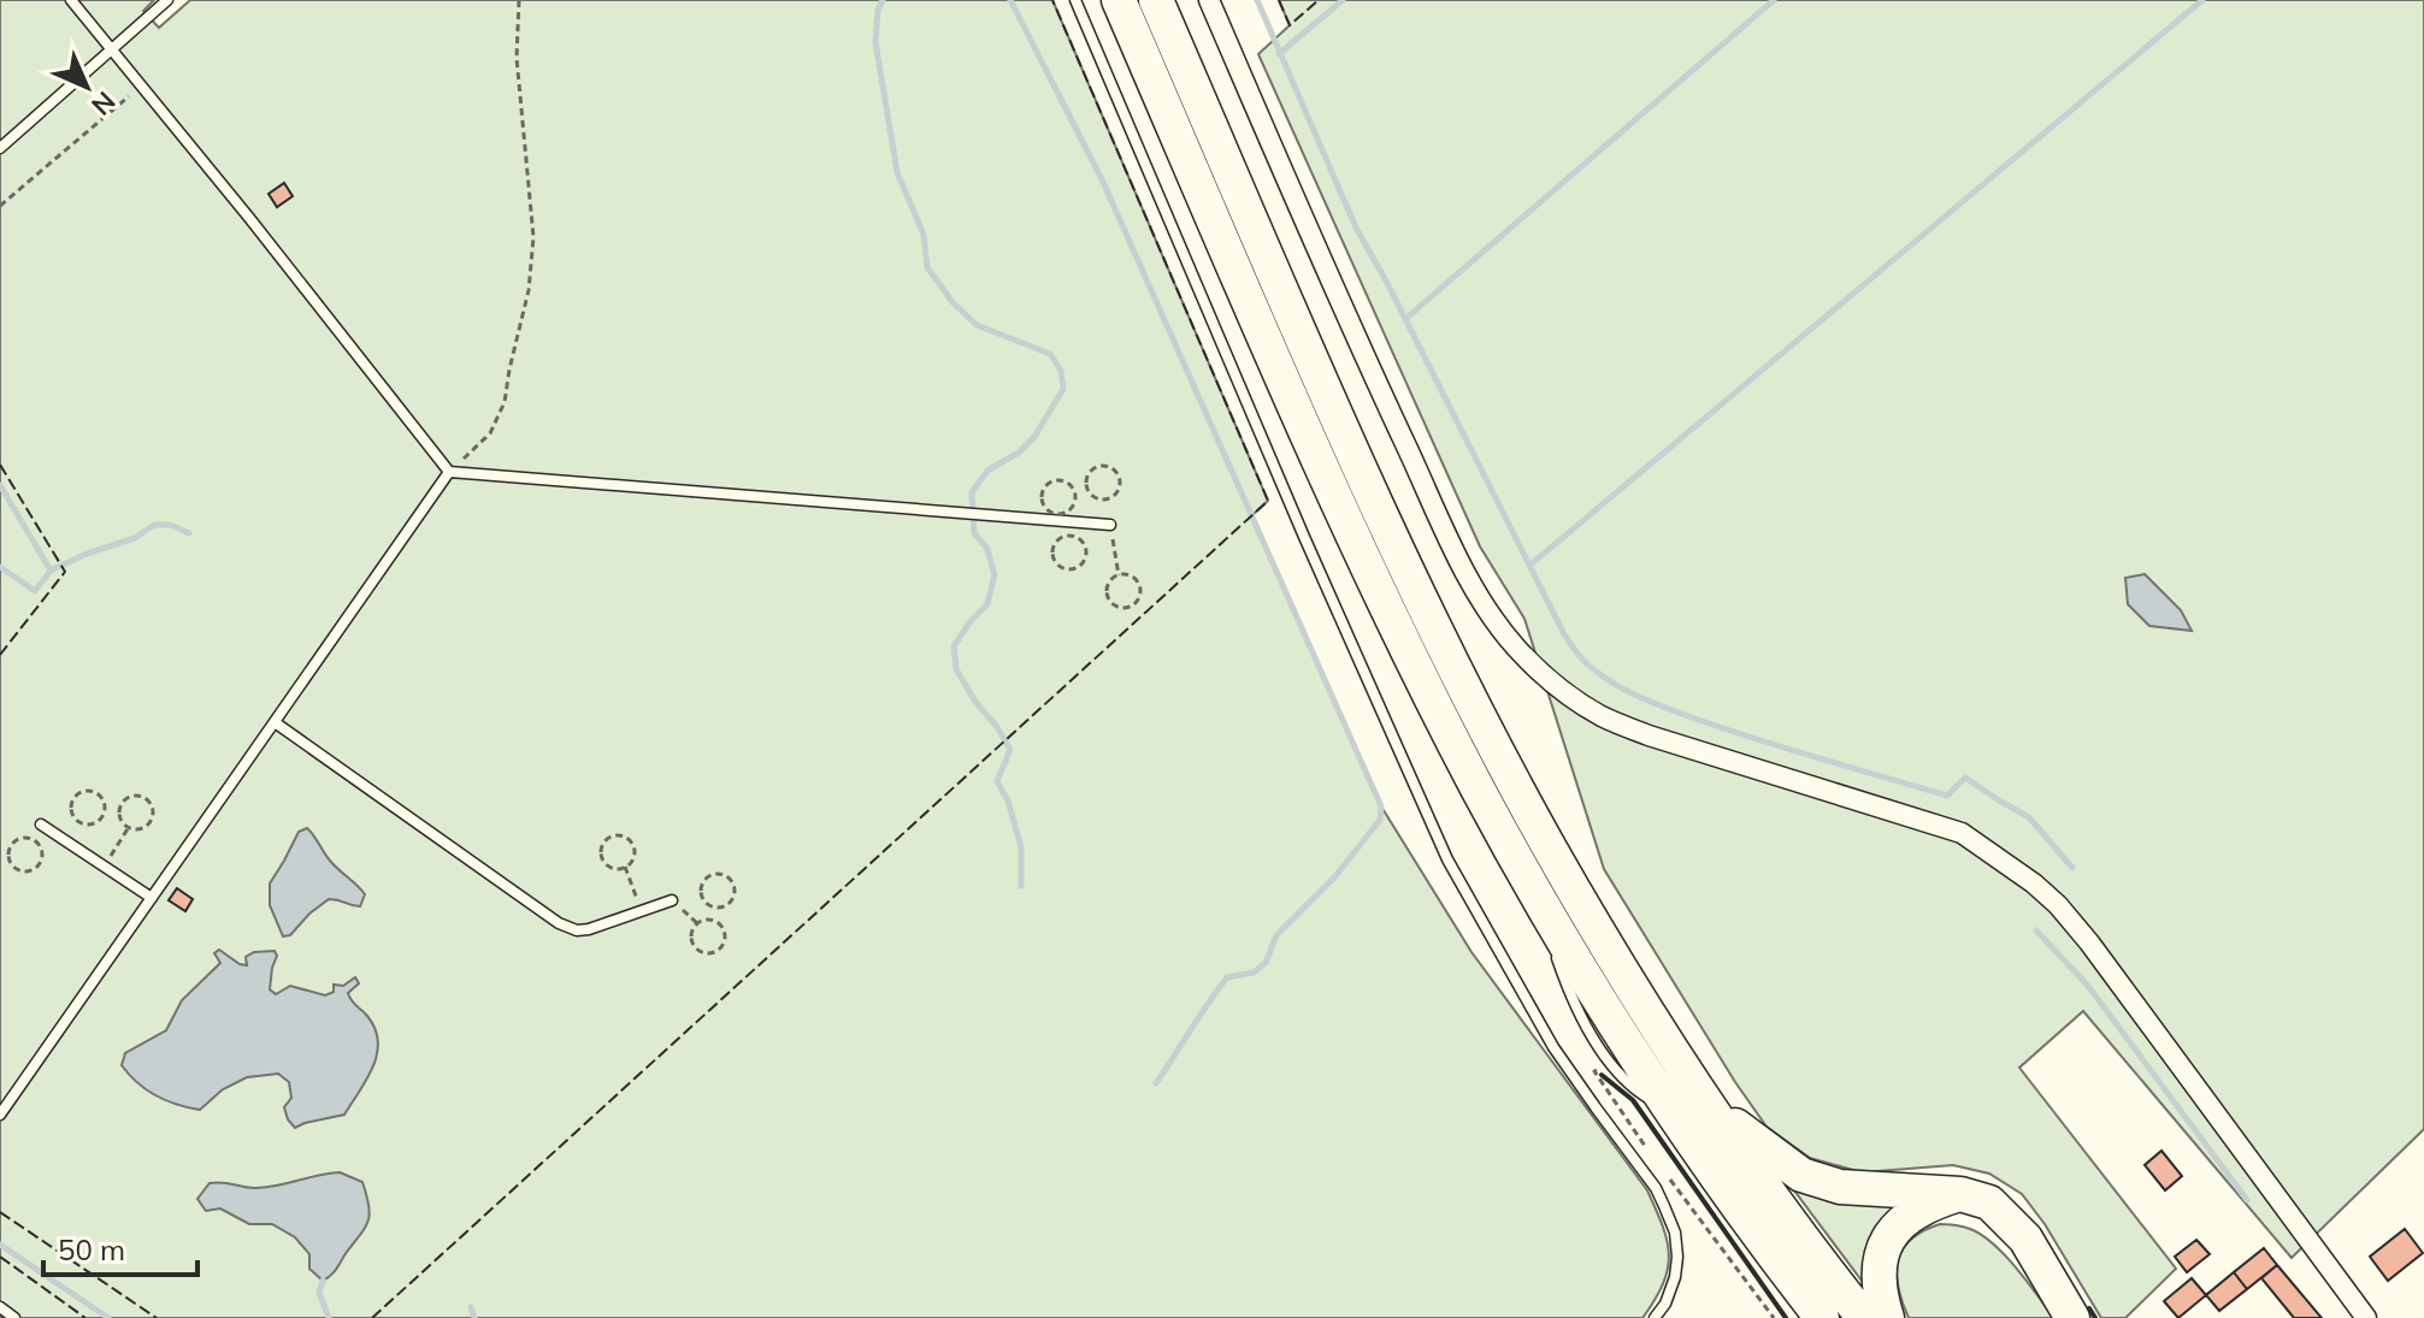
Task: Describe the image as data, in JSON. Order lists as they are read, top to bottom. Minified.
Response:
{"scale_bar":"50 m","north":"bottom right"}
